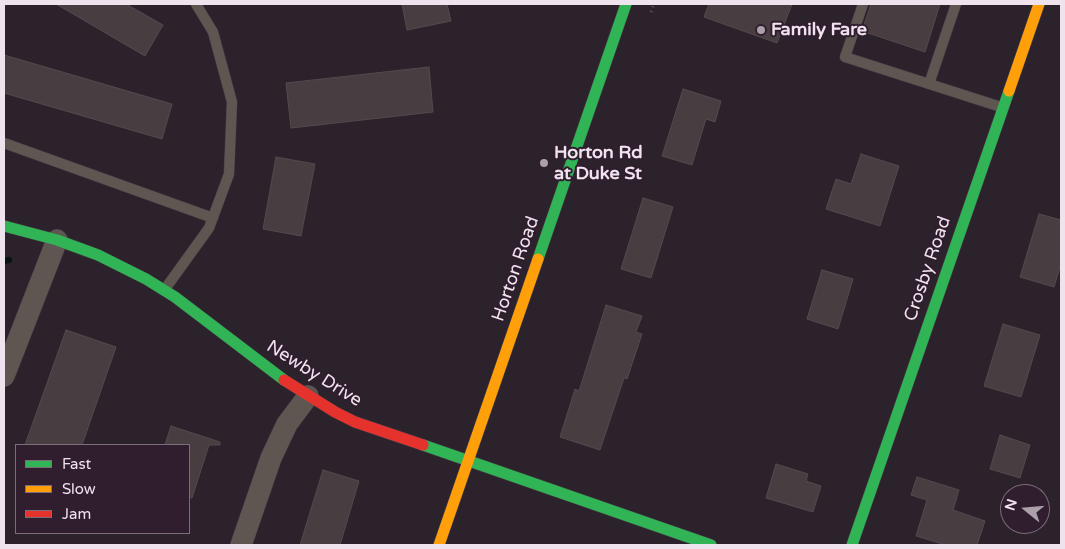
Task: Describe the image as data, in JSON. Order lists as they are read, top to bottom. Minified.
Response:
{"streets":{"street":["Horton Road","Crosby Road","Newby Drive"]},"crossings":[["Horton Road","Newby Drive"]],"places":["Family Fare","Horton Rd at Duke St"],"legend":["Fast","Slow","Jam"],"north":"left"}
